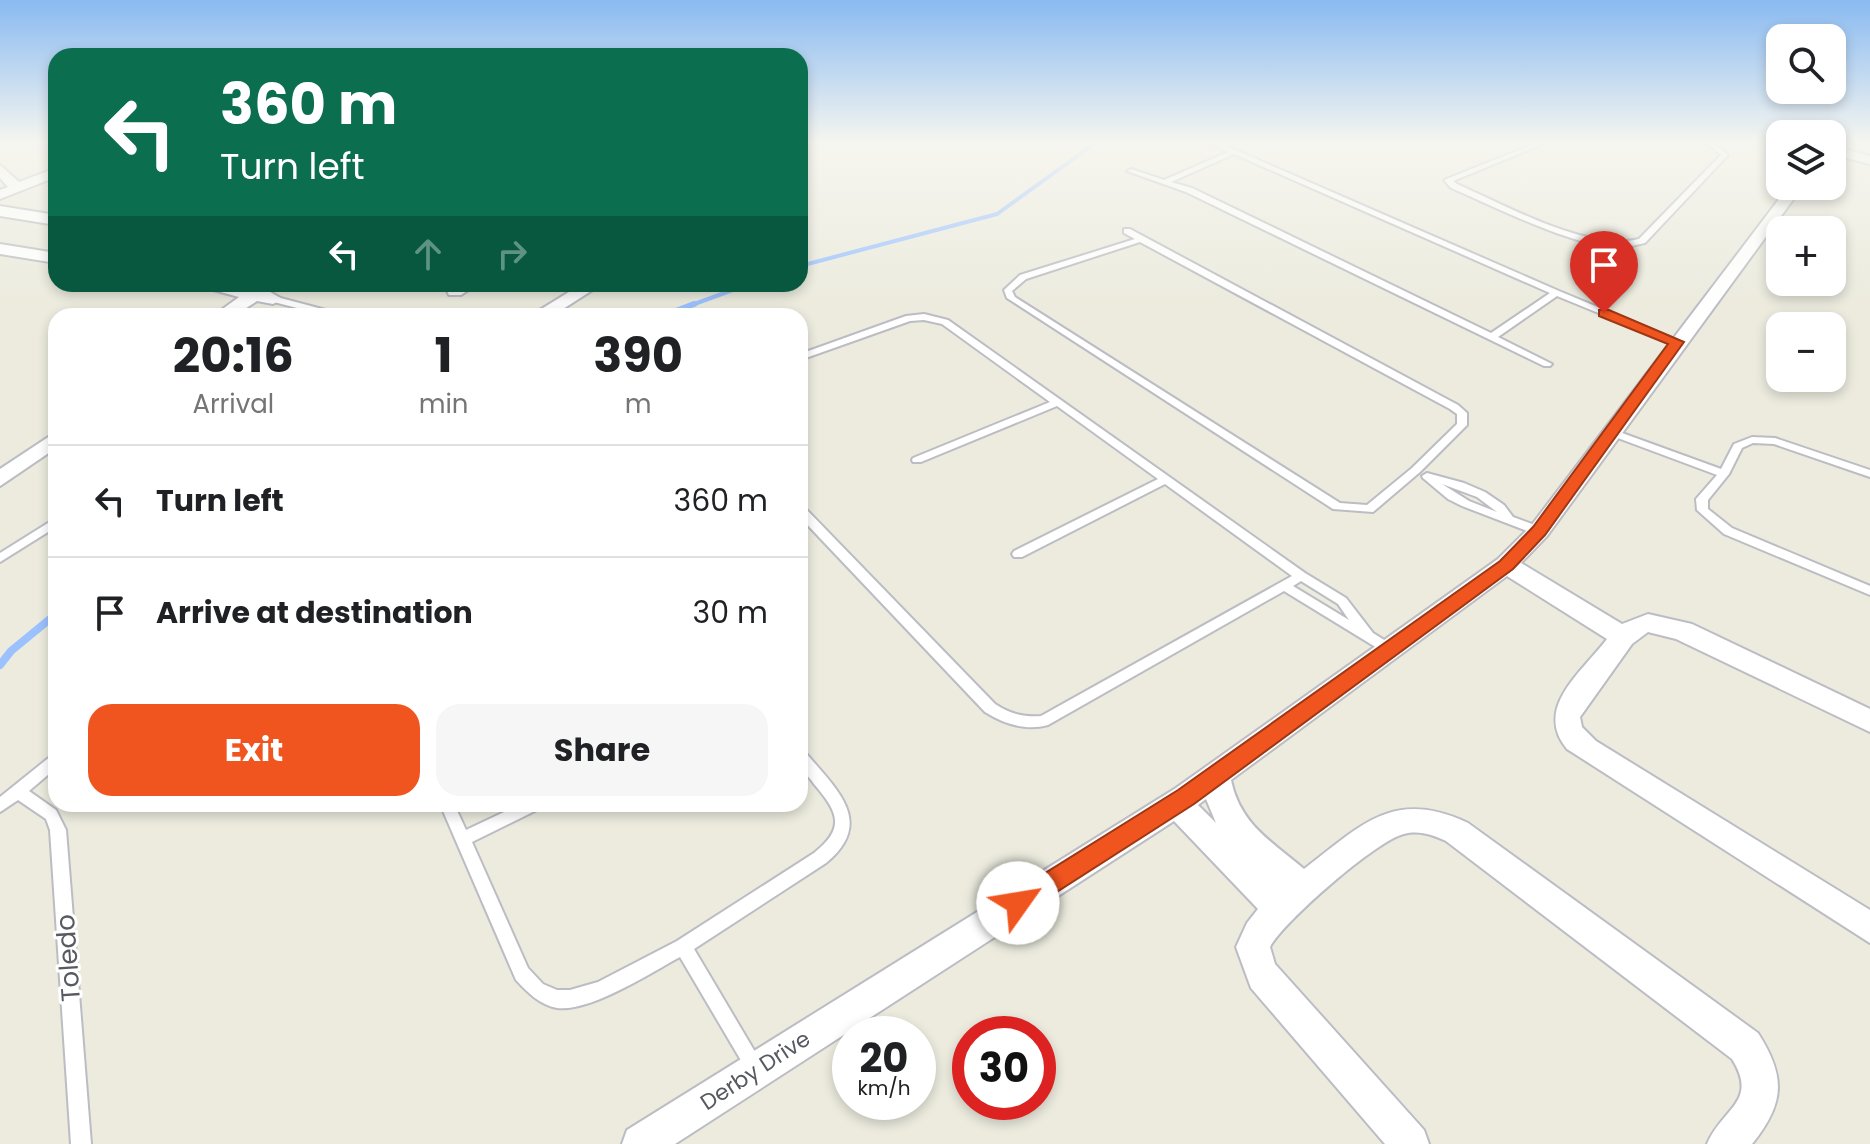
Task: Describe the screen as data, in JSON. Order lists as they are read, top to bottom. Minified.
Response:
{"streets":{"street":["Derby Drive"],"lane":["Toledo"]},"page":{"map_buttons":["+","−"],"turn":["360 m","Turn left"],"eta":["20:16","Arrival","1","min","390","m"],"list":[{"name":"Turn left","value":"360 m"},{"name":"Arrive at destination","value":"30 m"}],"buttons":["Exit","Share"],"speed":"20 km/h","limit":"30"}}
